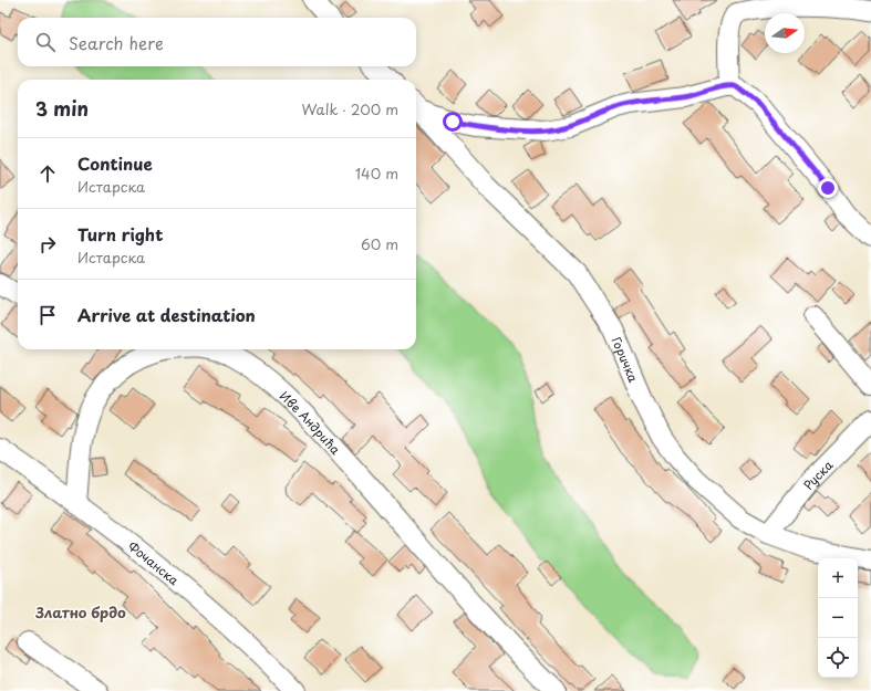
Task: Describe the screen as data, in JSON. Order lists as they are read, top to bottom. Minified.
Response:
{"streets":{"street":["Горичка","Иве Андрића","Руска","Фочанска"]},"crossings":[["Горичка","Руска"],["Иве Андрића","Фочанска"]],"districts":["Златно брдо"],"north":"right","page":{"search":"Search here","heading":["3 min","Walk · 200 m"],"list":[["Continue","Истарска","140 m"],["Turn right","Истарска","60 m"],"Arrive at destination"],"map_buttons":["+","−"]}}
